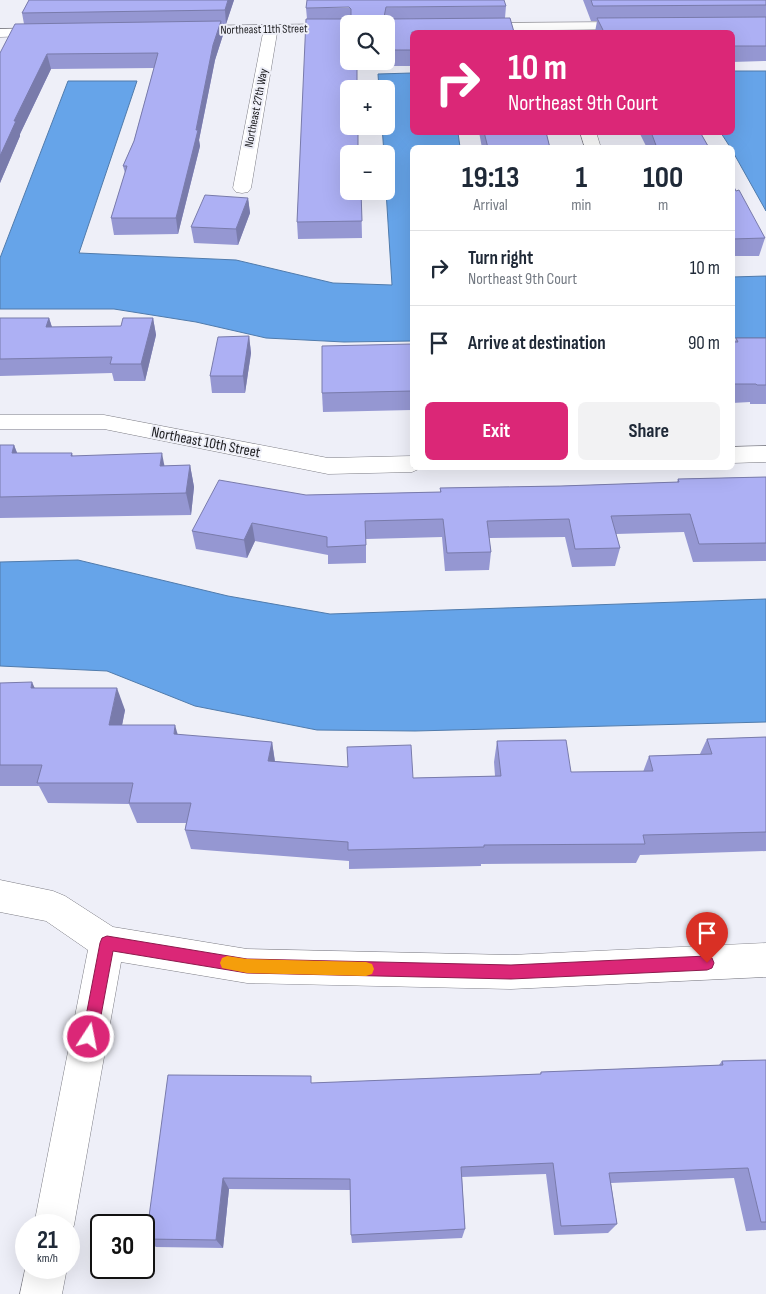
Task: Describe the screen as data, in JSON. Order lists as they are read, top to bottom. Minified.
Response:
{"streets":{"street":["Northeast 11th Street","Northeast 27th Way","Northeast 10th Street"]},"crossings":[["Northeast 11th Street","Northeast 27th Way"]],"page":{"map_buttons":["+","−"],"turn":["10 m","Northeast 9th Court"],"eta":["19:13","Arrival","1","min","100","m"],"list":[{"name":"Turn right","note":"Northeast 9th Court","value":"10 m"},{"name":"Arrive at destination","value":"90 m"}],"buttons":["Exit","Share"],"speed":"21 km/h","limit":"30"}}
